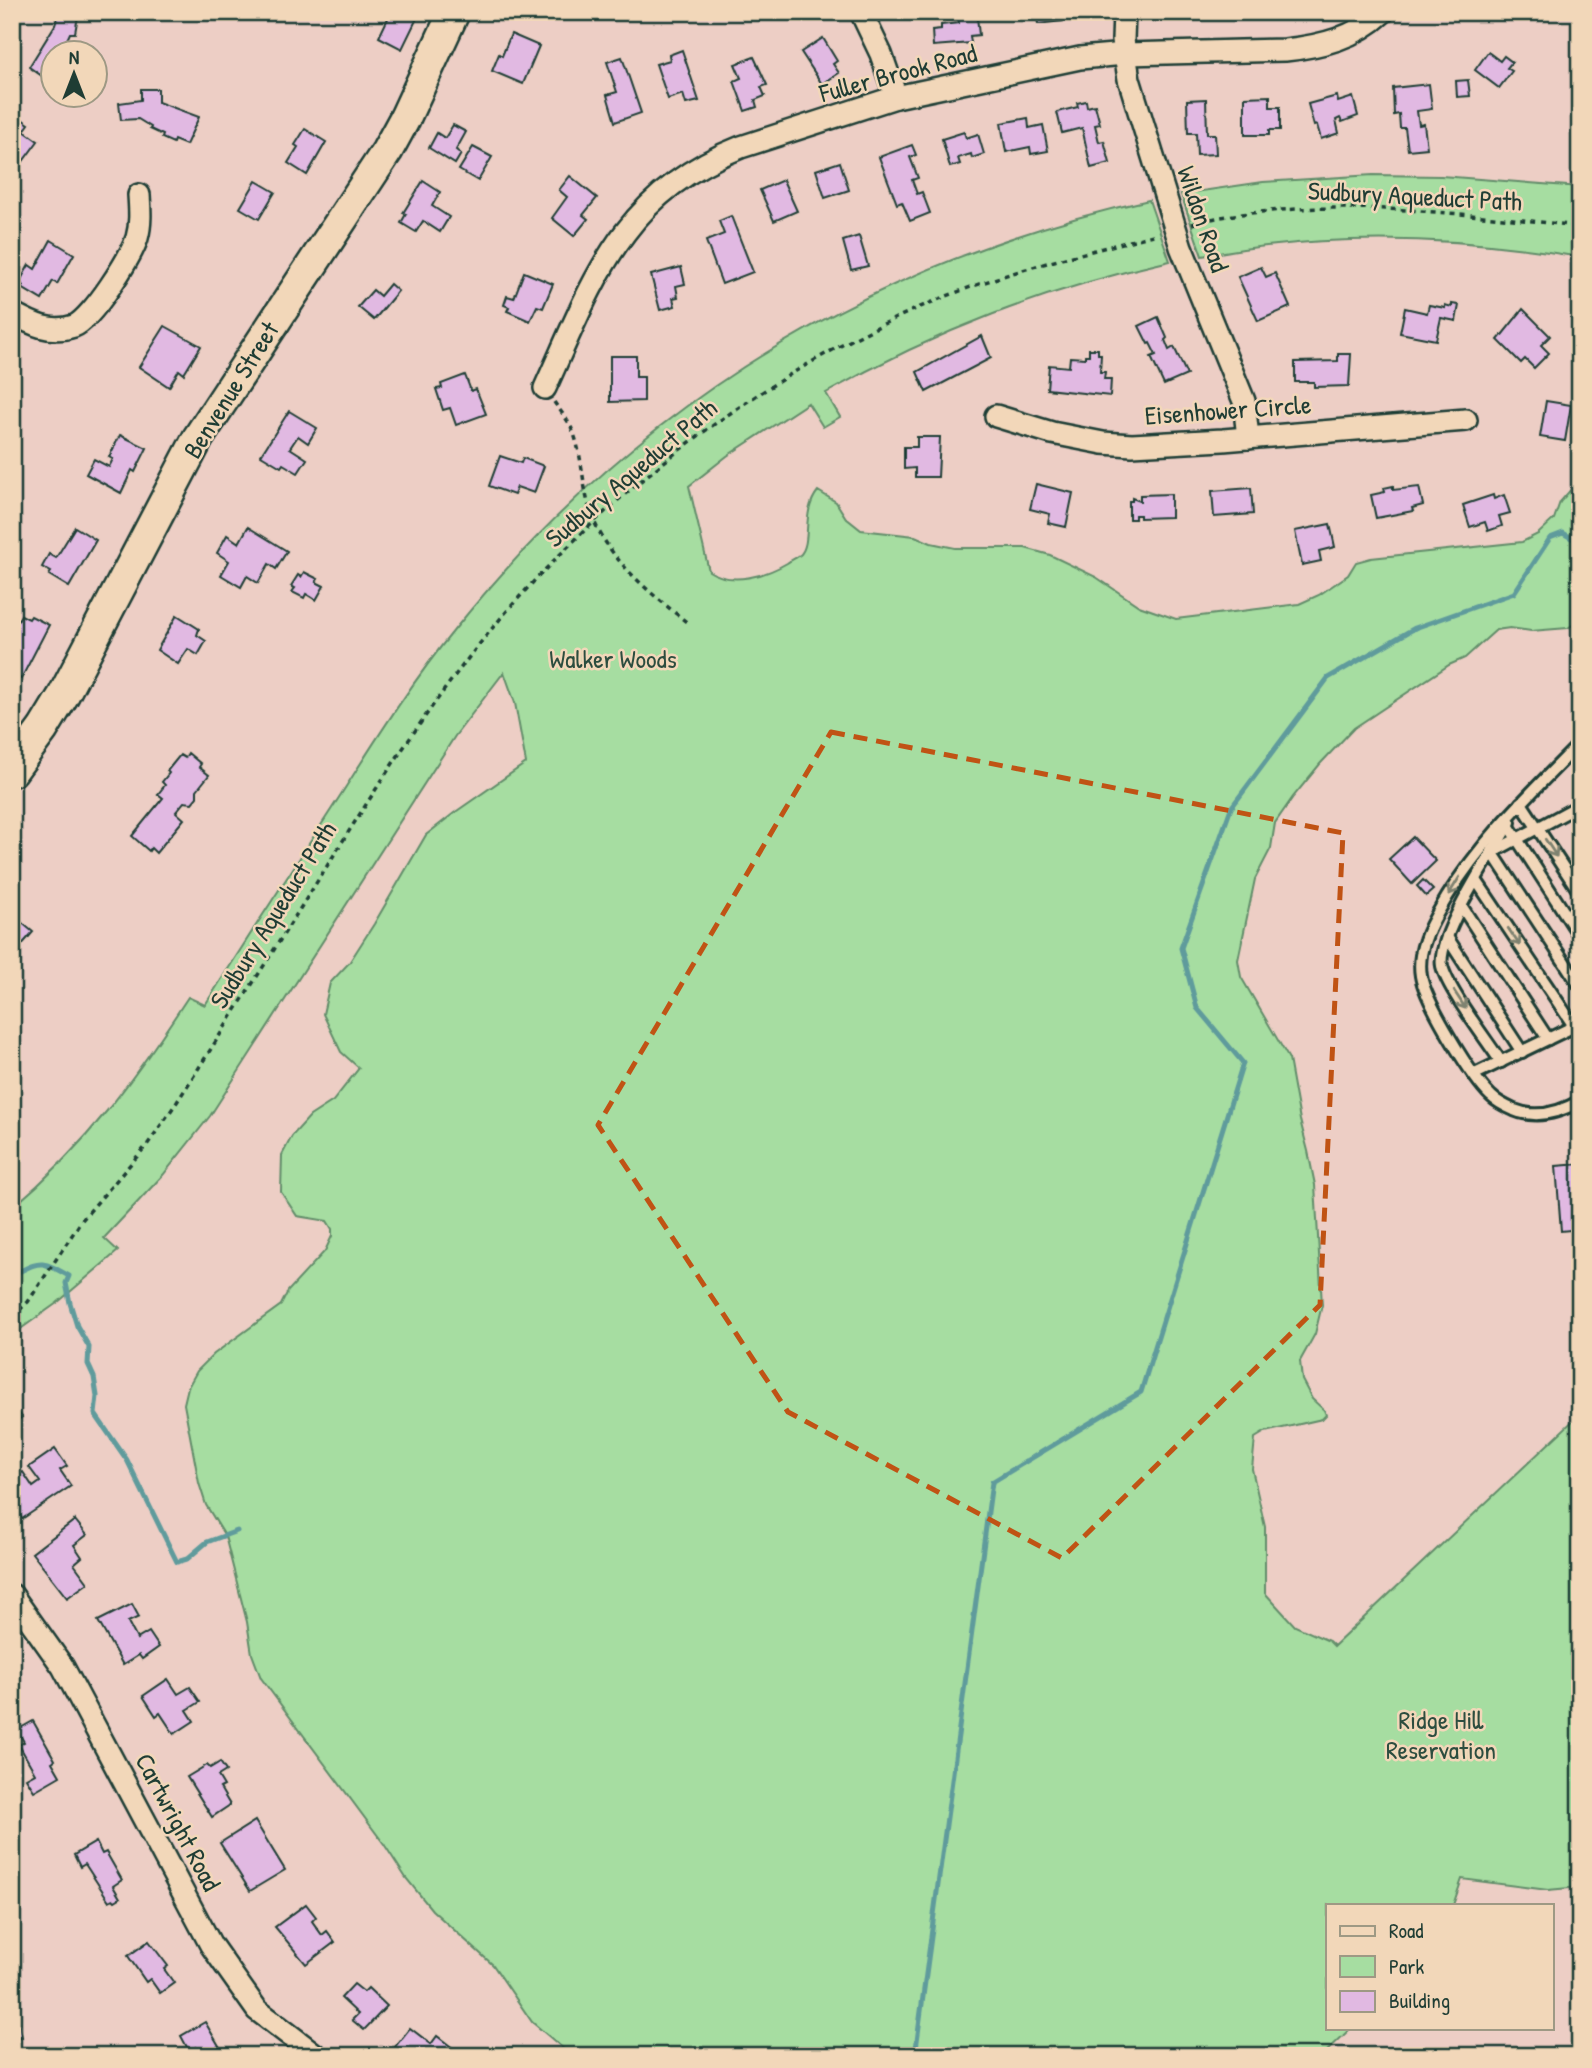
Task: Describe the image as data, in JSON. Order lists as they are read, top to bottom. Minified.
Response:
{"streets":{"street":["Fuller Brook Road","Wildon Road","Benvenue Street","Eisenhower Circle","Cartwright Road"],"path":["Sudbury Aqueduct Path"]},"crossings":[["Fuller Brook Road","Wildon Road"],["Sudbury Aqueduct Path","Wildon Road"],["Wildon Road","Eisenhower Circle"]],"parks":["Walker Woods","Ridge Hill Reservation"],"legend":["Road","Park","Building"],"north":"top"}
